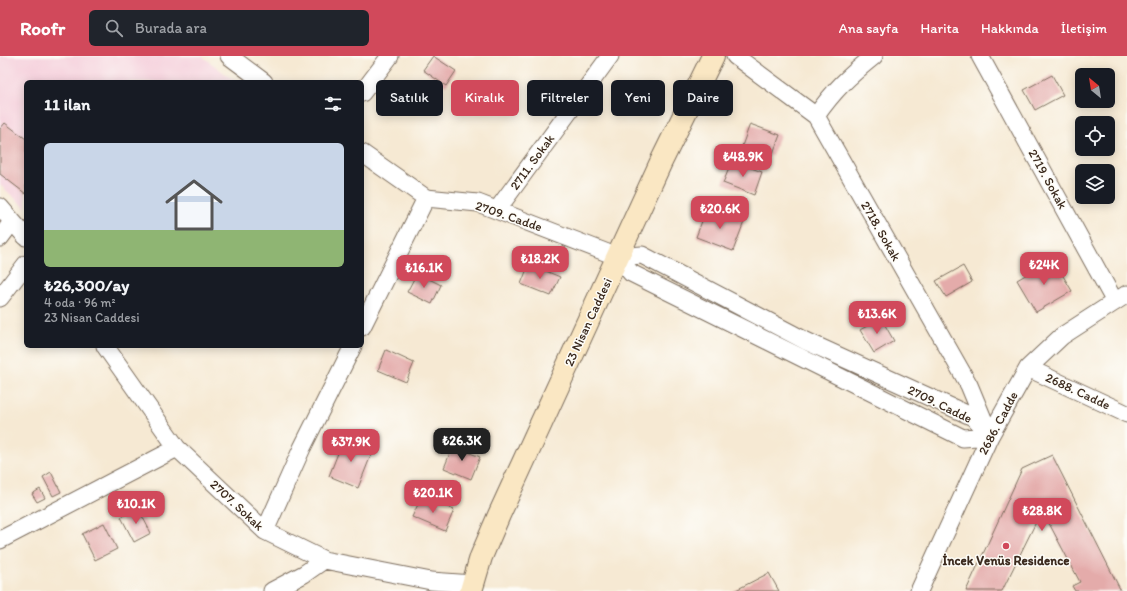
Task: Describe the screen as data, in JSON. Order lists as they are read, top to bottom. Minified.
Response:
{"streets":{"main road":["23 Nisan Caddesi"],"street":["2711. Sokak","2719. Sokak","2709. Cadde","2718. Sokak","2688. Cadde","2686. Cadde","2707. Sokak"]},"crossings":[["2711. Sokak","2709. Cadde"],["2719. Sokak","2686. Cadde"],["2709. Cadde","2718. Sokak"],["2709. Cadde","23 Nisan Caddesi"],["2709. Cadde","2686. Cadde"],["2718. Sokak","2686. Cadde"],["23 Nisan Caddesi","2707. Sokak"],["2688. Cadde","2686. Cadde"]],"places":["İncek Venüs Residence"],"north":"top left","page":{"header":"Roofr","search":"Burada ara","nav":["Ana sayfa","Harita","Hakkında","İletişim"],"chip":["Satılık","Kiralık","Filtreler","Yeni","Daire"],"heading":"11 ilan","list":[{"name":"₺26,300/ay","note":"4 oda · 96 m² · 23 Nisan Caddesi"}],"price":["₺48.9K","₺20.6K","₺18.2K","₺24K","₺16.1K","₺13.6K","₺26.3K","₺37.9K","₺20.1K","₺10.1K","₺28.8K"]}}
